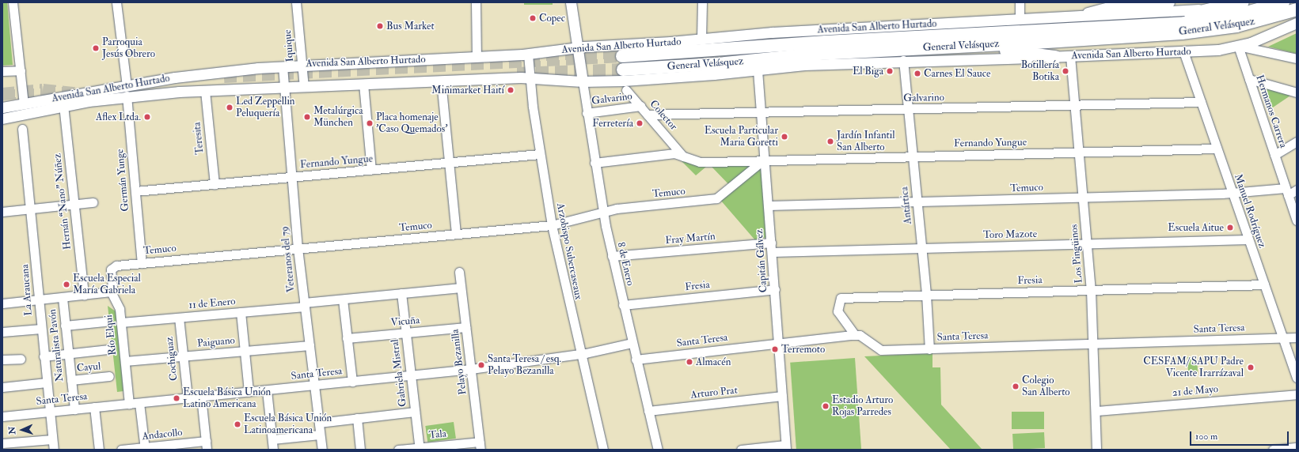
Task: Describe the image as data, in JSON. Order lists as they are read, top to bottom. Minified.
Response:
{"streets":{"highway":["General Velásquez"],"main road":["Avenida San Alberto Hurtado"],"street":["Iquique","Galvarino","Hermanos Carrera","Colector","Teresita","Fernando Yungue","Germán Yunge","Temuco","Hernán “Nano” Núñez","Antártica","Manuel Rodríguez","Toro Mazote","Fray Martín","Arzobispo Subercaseaux","Los Pingüinos","Veteranos del 79","Capitán Gálvez","8 de Enero","Fresia","La Araucana","11 de Enero","Vicuña","Santa Teresa","Río Elqui","Paiguano","Naturalista Pavón","Cochiguaz","Pelayo Bezanilla","Cayul","Gabriela Mistral","21 de Mayo","Arturo Prat","Andacollo","Tala"]},"crossings":[["Avenida San Alberto Hurtado","Iquique"],["Avenida San Alberto Hurtado","Hermanos Carrera"],["Avenida San Alberto Hurtado","Teresita"],["Avenida San Alberto Hurtado","Germán Yunge"],["Avenida San Alberto Hurtado","Hernán “Nano” Núñez"],["Avenida San Alberto Hurtado","Antártica"],["Avenida San Alberto Hurtado","Manuel Rodríguez"],["Avenida San Alberto Hurtado","Arzobispo Subercaseaux"],["Avenida San Alberto Hurtado","Los Pingüinos"],["Avenida San Alberto Hurtado","Veteranos del 79"],["Avenida San Alberto Hurtado","Capitán Gálvez"],["Avenida San Alberto Hurtado","8 de Enero"],["Galvarino","Colector"],["Galvarino","Antártica"],["Galvarino","Manuel Rodríguez"],["Galvarino","Los Pingüinos"],["Galvarino","Capitán Gálvez"],["Galvarino","8 de Enero"],["Hermanos Carrera","Temuco"],["Colector","Fernando Yungue"],["Teresita","Fernando Yungue"],["Fernando Yungue","Germán Yunge"],["Fernando Yungue","Temuco"],["Fernando Yungue","Antártica"],["Fernando Yungue","Manuel Rodríguez"],["Fernando Yungue","Arzobispo Subercaseaux"],["Fernando Yungue","Los Pingüinos"],["Fernando Yungue","Veteranos del 79"],["Fernando Yungue","Capitán Gálvez"],["Fernando Yungue","8 de Enero"],["Germán Yunge","Temuco"],["Temuco","Antártica"],["Temuco","Manuel Rodríguez"],["Temuco","Arzobispo Subercaseaux"],["Temuco","Los Pingüinos"],["Temuco","Veteranos del 79"],["Temuco","Capitán Gálvez"],["Temuco","8 de Enero"],["Temuco","Río Elqui"],["Antártica","Toro Mazote"],["Antártica","Fresia"],["Antártica","Santa Teresa"],["Manuel Rodríguez","Toro Mazote"],["Manuel Rodríguez","Fresia"],["Manuel Rodríguez","Santa Teresa"],["Toro Mazote","Los Pingüinos"],["Toro Mazote","Capitán Gálvez"],["Fray Martín","Capitán Gálvez"],["Fray Martín","8 de Enero"],["Arzobispo Subercaseaux","Santa Teresa"],["Los Pingüinos","Fresia"],["Los Pingüinos","Santa Teresa"],["Los Pingüinos","21 de Mayo"],["Veteranos del 79","11 de Enero"],["Veteranos del 79","Santa Teresa"],["Veteranos del 79","Paiguano"],["Capitán Gálvez","Fresia"],["Capitán Gálvez","Santa Teresa"],["Capitán Gálvez","Arturo Prat"],["8 de Enero","Fresia"],["8 de Enero","Santa Teresa"],["8 de Enero","Arturo Prat"],["Fresia","Santa Teresa"],["La Araucana","Santa Teresa"],["11 de Enero","Río Elqui"],["11 de Enero","Cochiguaz"],["11 de Enero","Pelayo Bezanilla"],["11 de Enero","Gabriela Mistral"],["Vicuña","Pelayo Bezanilla"],["Vicuña","Gabriela Mistral"],["Santa Teresa","Río Elqui"],["Santa Teresa","Naturalista Pavón"],["Santa Teresa","Cochiguaz"],["Santa Teresa","Pelayo Bezanilla"],["Santa Teresa","Gabriela Mistral"],["Río Elqui","Paiguano"],["Paiguano","Cochiguaz"],["Naturalista Pavón","Cayul"],["Pelayo Bezanilla","Tala"],["Gabriela Mistral","Tala"]],"places":["Copec","Bus Market","Parroquia Jesús Obrero","El Biga","Botillería Botika","Carnes El Sauce","Minimarket Haití","Led Zeppellin Peluquería","Aflex Ltda.","Metalúrgica München","Placa homenaje 'Caso Quemados'","Ferretería","Escuela Particular Maria Goretti","Jardín Infantil San Alberto","Escuela Aitue","Escuela Especial María Gabriela","Terremoto","Almacén","Santa Teresa / esq. Pelayo Bezanilla","CESFAM/ SAPU Padre Vicente Irarrázaval","Colegio San Alberto","Escuela Básica Unión Latino Americana","Estadio Arturo Rojas Parredes","Escuela Básica Unión Latinoamericana"],"scale_bar":"100 m","north":"left"}
